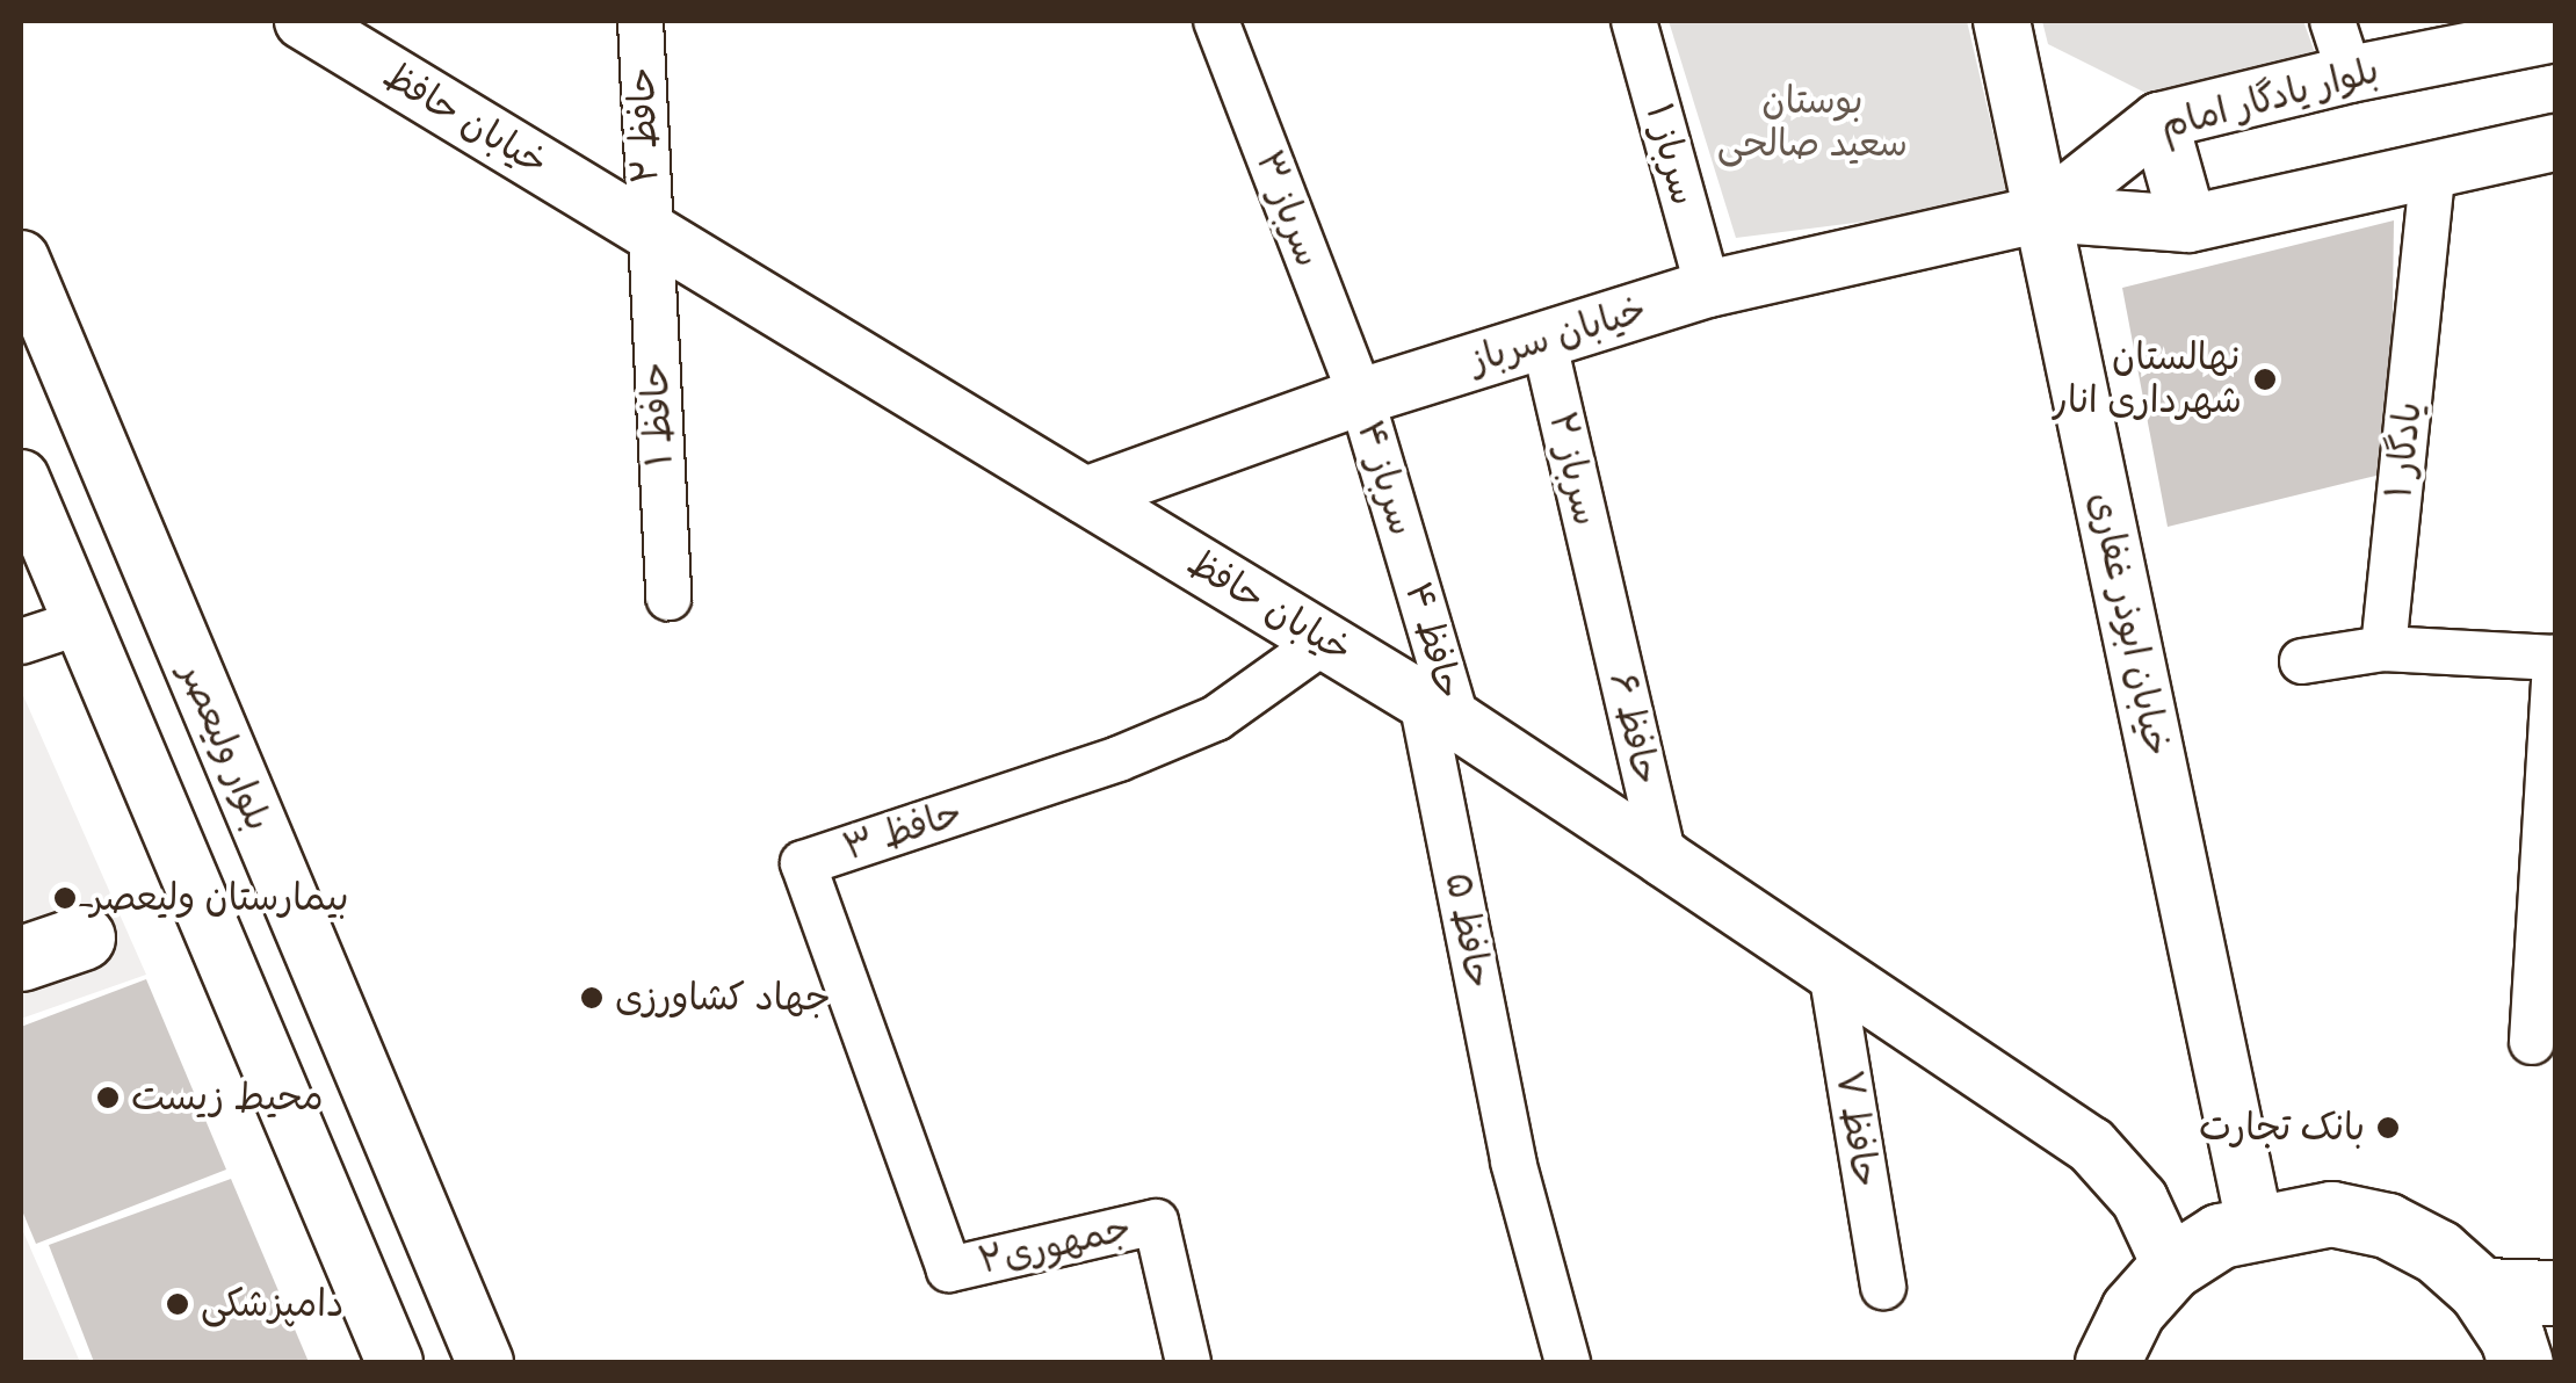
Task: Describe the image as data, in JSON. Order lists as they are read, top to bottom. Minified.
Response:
{"streets":{"street":["بلوار یادگار امام","خیابان حافظ","حافظ ۲","سرباز ۱","سرباز ۳","خیابان سرباز","حافظ ۱","یادگار ۱","سرباز ۲","سرباز ۴","خیابان ابوذر غفاری","حافظ ۴","حافظ ۶","بلوار ولیعصر","حافظ ۳","حافظ ۵","حافظ ۷","جمهوری۲"]},"crossings":[["بلوار یادگار امام","خیابان سرباز"],["بلوار یادگار امام","خیابان ابوذر غفاری"],["خیابان حافظ","حافظ ۲"],["خیابان حافظ","خیابان سرباز"],["خیابان حافظ","حافظ ۱"],["خیابان حافظ","حافظ ۴"],["خیابان حافظ","حافظ ۶"],["خیابان حافظ","حافظ ۳"],["خیابان حافظ","حافظ ۵"],["خیابان حافظ","حافظ ۷"],["حافظ ۲","حافظ ۱"],["سرباز ۱","خیابان سرباز"],["سرباز ۳","خیابان سرباز"],["سرباز ۳","سرباز ۴"],["خیابان سرباز","سرباز ۲"],["خیابان سرباز","سرباز ۴"],["خیابان سرباز","خیابان ابوذر غفاری"],["سرباز ۲","حافظ ۶"],["سرباز ۴","حافظ ۴"],["حافظ ۴","حافظ ۵"],["حافظ ۳","جمهوری۲"]],"parks":["بوستان سعید صالحی"],"places":["نهالستان شهرداری انار","بیمارستان ولیعصر","جهاد کشاورزی","محیط زیست","بانک تجارت","دامپزشکی"]}
